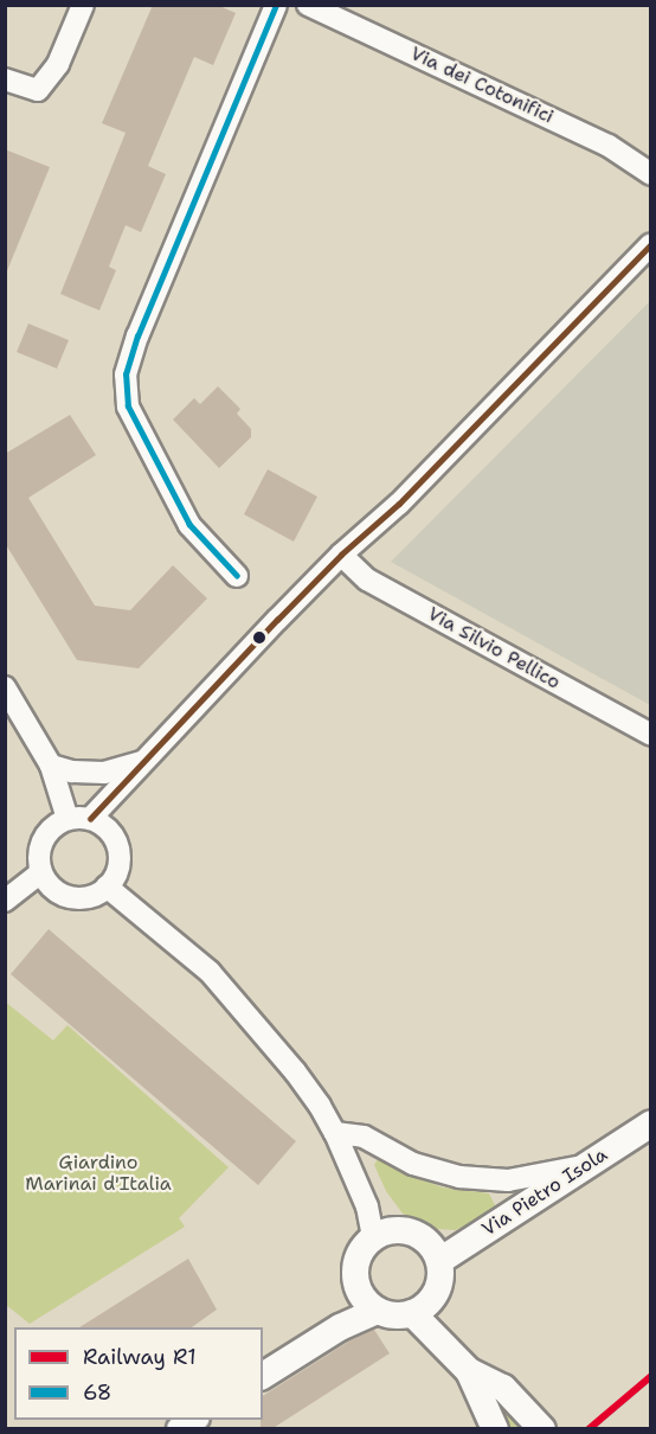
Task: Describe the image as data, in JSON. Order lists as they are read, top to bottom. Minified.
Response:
{"streets":{"street":["Via dei Cotonifici","Via Silvio Pellico","Via Pietro Isola"]},"parks":["Giardino Marinai d'Italia"],"lines":["transit line 68","rail line R1"],"legend":["Railway R1","68"]}
